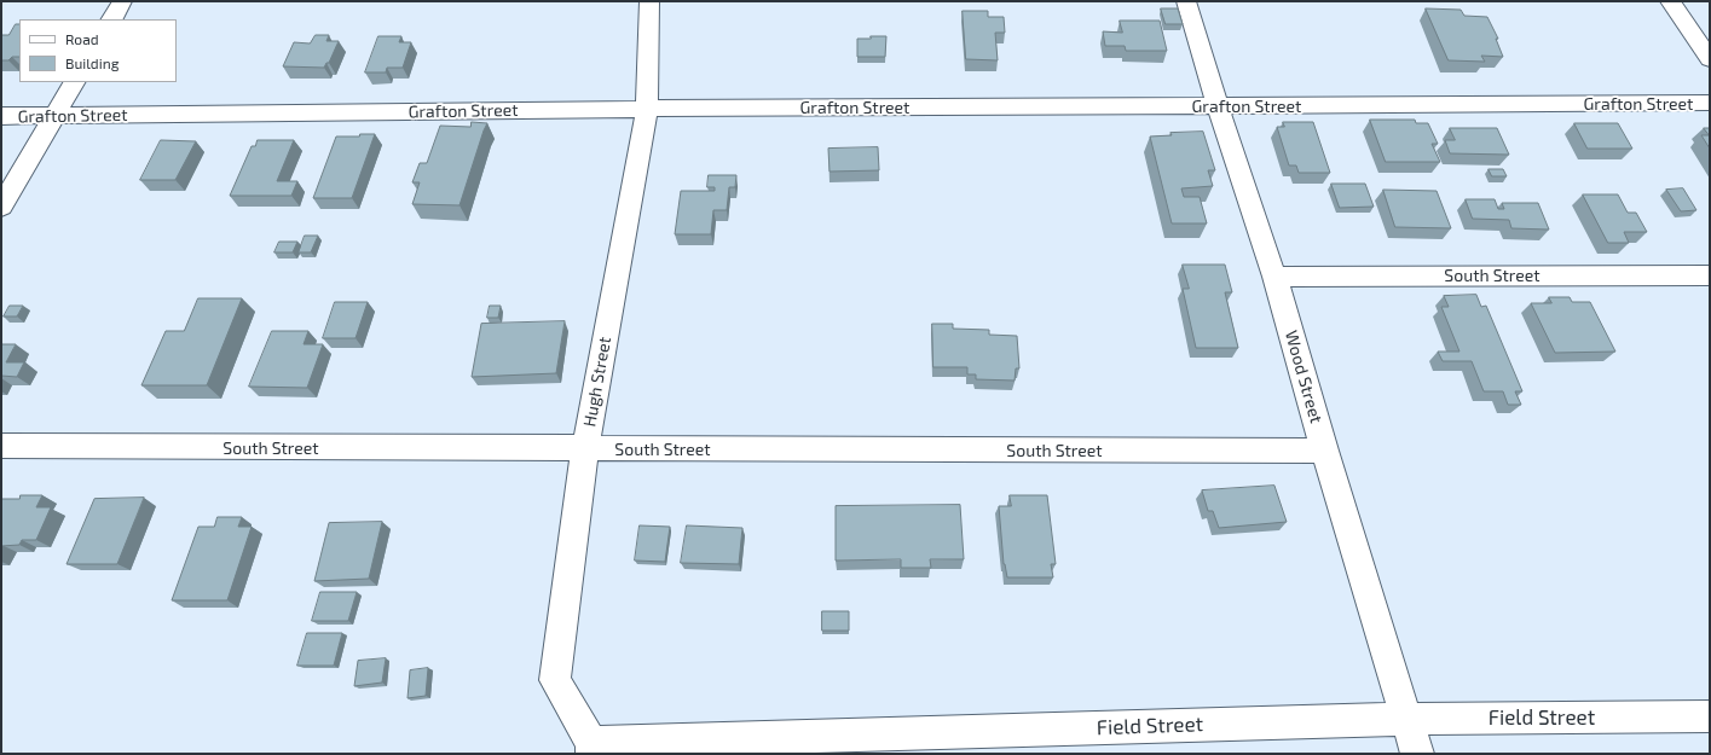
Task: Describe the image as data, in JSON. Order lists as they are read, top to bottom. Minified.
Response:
{"streets":{"street":["Grafton Street","South Street","Wood Street","Hugh Street","Field Street"]},"crossings":[["Grafton Street","Wood Street"],["Grafton Street","Hugh Street"],["South Street","Wood Street"],["South Street","Hugh Street"],["Wood Street","Field Street"],["Hugh Street","Field Street"]],"legend":["Road","Building"]}
